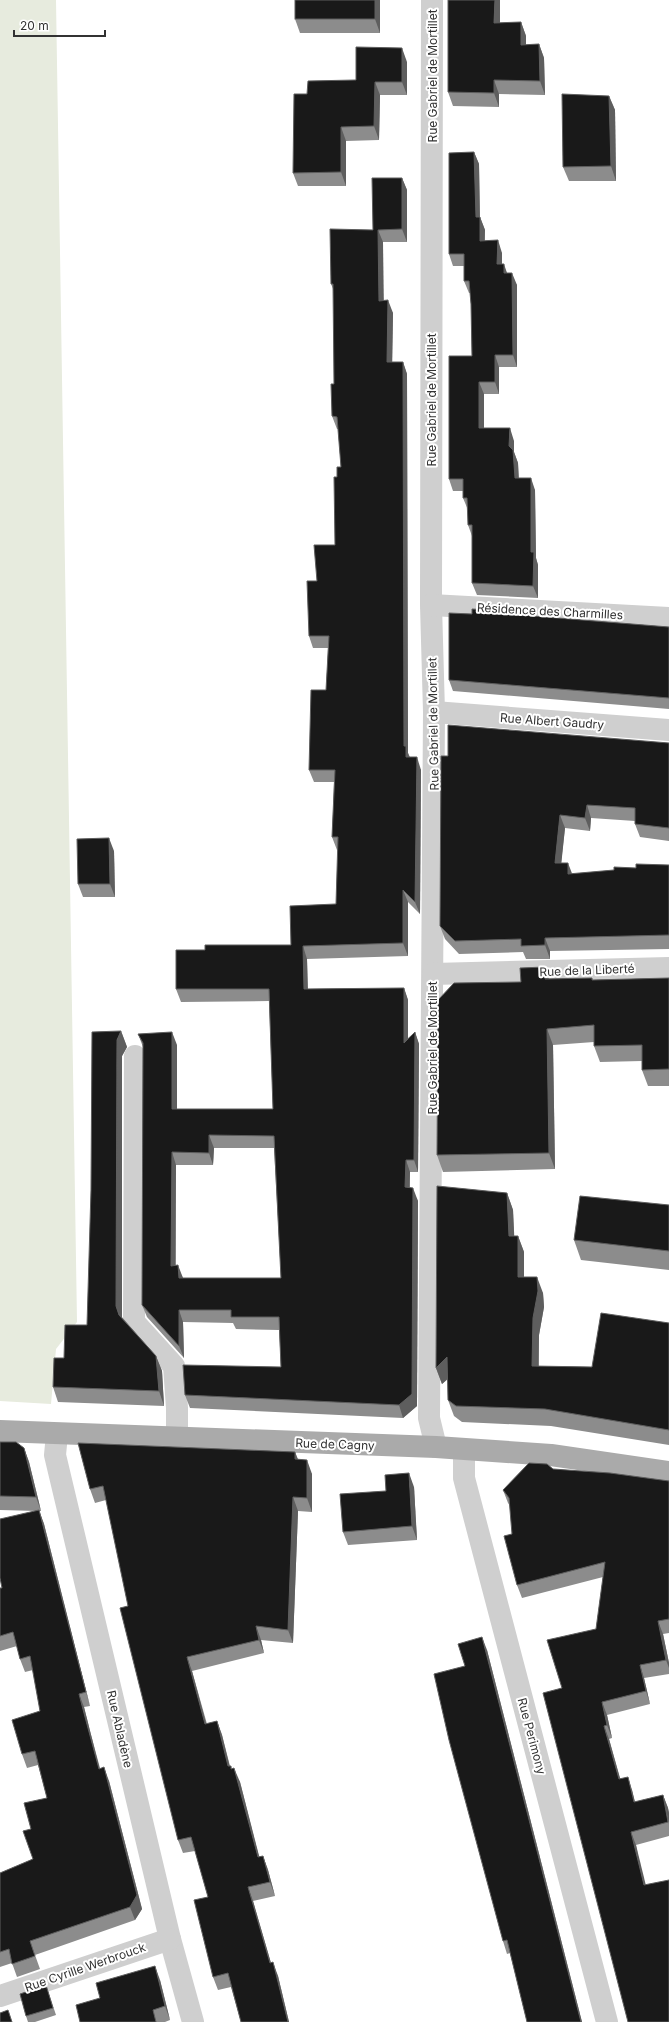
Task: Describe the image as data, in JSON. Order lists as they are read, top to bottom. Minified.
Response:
{"streets":{"main road":["Rue de Cagny"],"street":["Rue Gabriel de Mortillet","Résidence des Charmilles","Rue Albert Gaudry","Rue de la Liberté","Rue Abladène","Rue Perimony","Rue Cyrille Werbrouck"]},"crossings":[["Rue Gabriel de Mortillet","Résidence des Charmilles"],["Rue Gabriel de Mortillet","Rue Albert Gaudry"],["Rue Gabriel de Mortillet","Rue de la Liberté"],["Rue Gabriel de Mortillet","Rue de Cagny"],["Rue de Cagny","Rue Abladène"],["Rue de Cagny","Rue Perimony"],["Rue Abladène","Rue Cyrille Werbrouck"]],"scale_bar":"20 m"}
